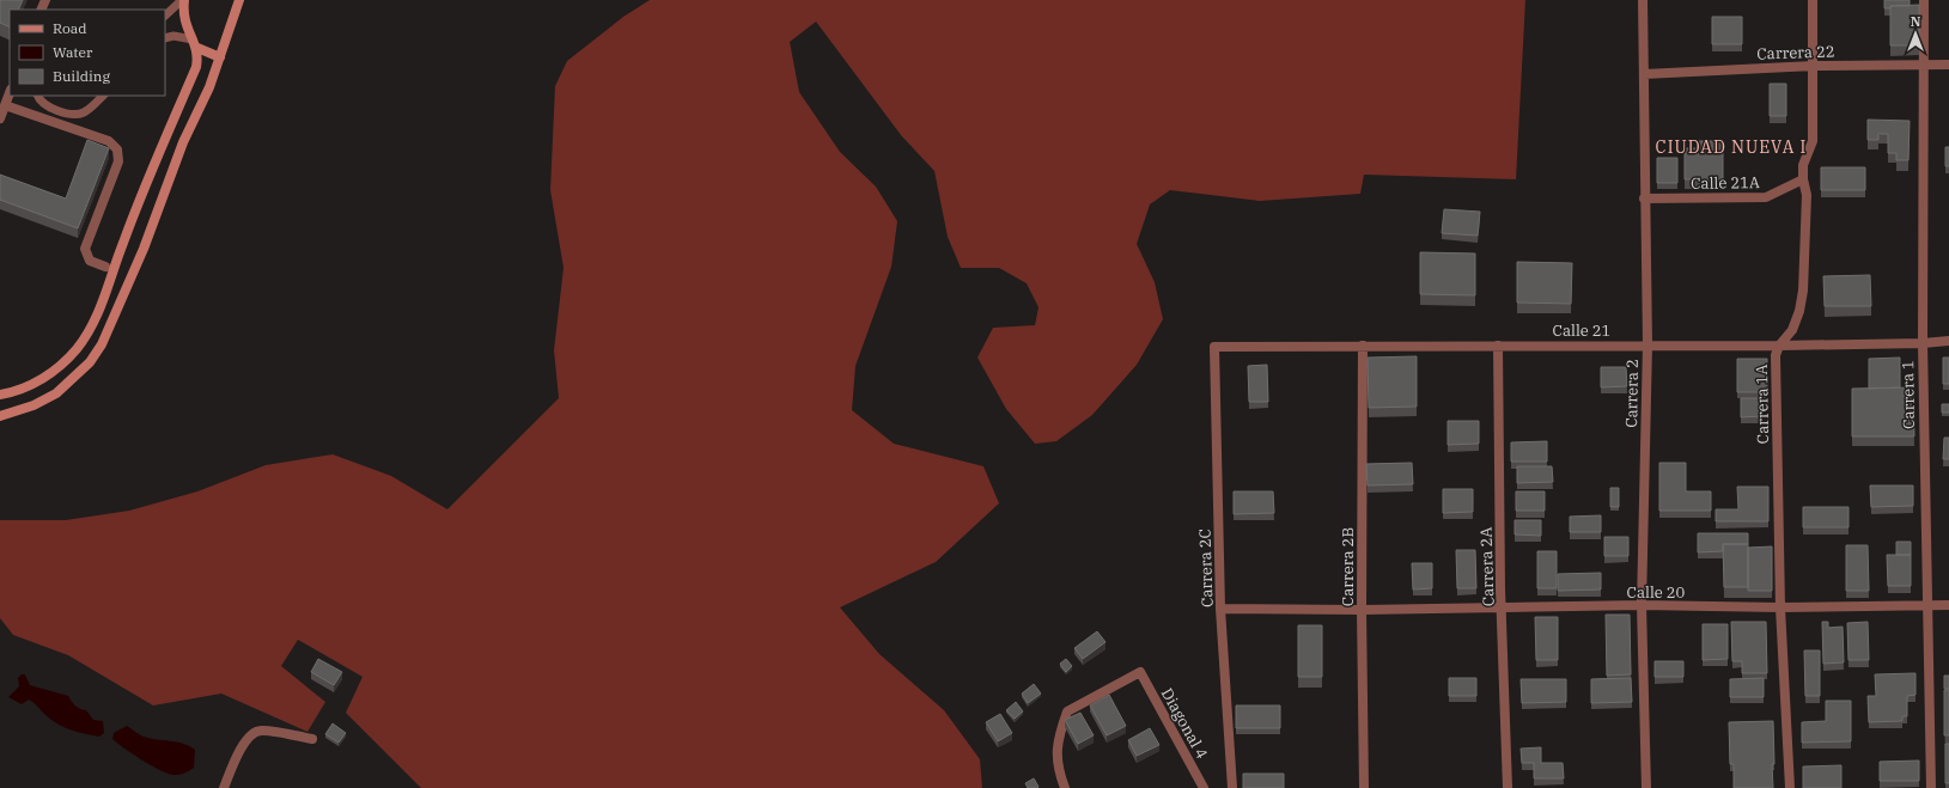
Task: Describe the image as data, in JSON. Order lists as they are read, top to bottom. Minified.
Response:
{"streets":{"street":["Carrera 22","Calle 21A","Calle 21","Carrera 2","Carrera 1","Carrera 1A","Carrera 2B","Carrera 2A","Carrera 2C","Calle 20","Diagonal 4"]},"crossings":[["Carrera 22","Carrera 2"],["Carrera 22","Carrera 1"],["Carrera 22","Carrera 1A"],["Calle 21A","Carrera 2"],["Calle 21A","Carrera 1A"],["Calle 21","Carrera 2"],["Calle 21","Carrera 1"],["Calle 21","Carrera 1A"],["Calle 21","Carrera 2B"],["Calle 21","Carrera 2A"],["Calle 21","Carrera 2C"],["Carrera 2","Calle 20"],["Carrera 1","Calle 20"],["Carrera 1A","Calle 20"],["Carrera 2B","Calle 20"],["Carrera 2A","Calle 20"],["Carrera 2C","Calle 20"]],"districts":["CIUDAD NUEVA I"],"legend":["Road","Water","Building"],"north":"top"}
